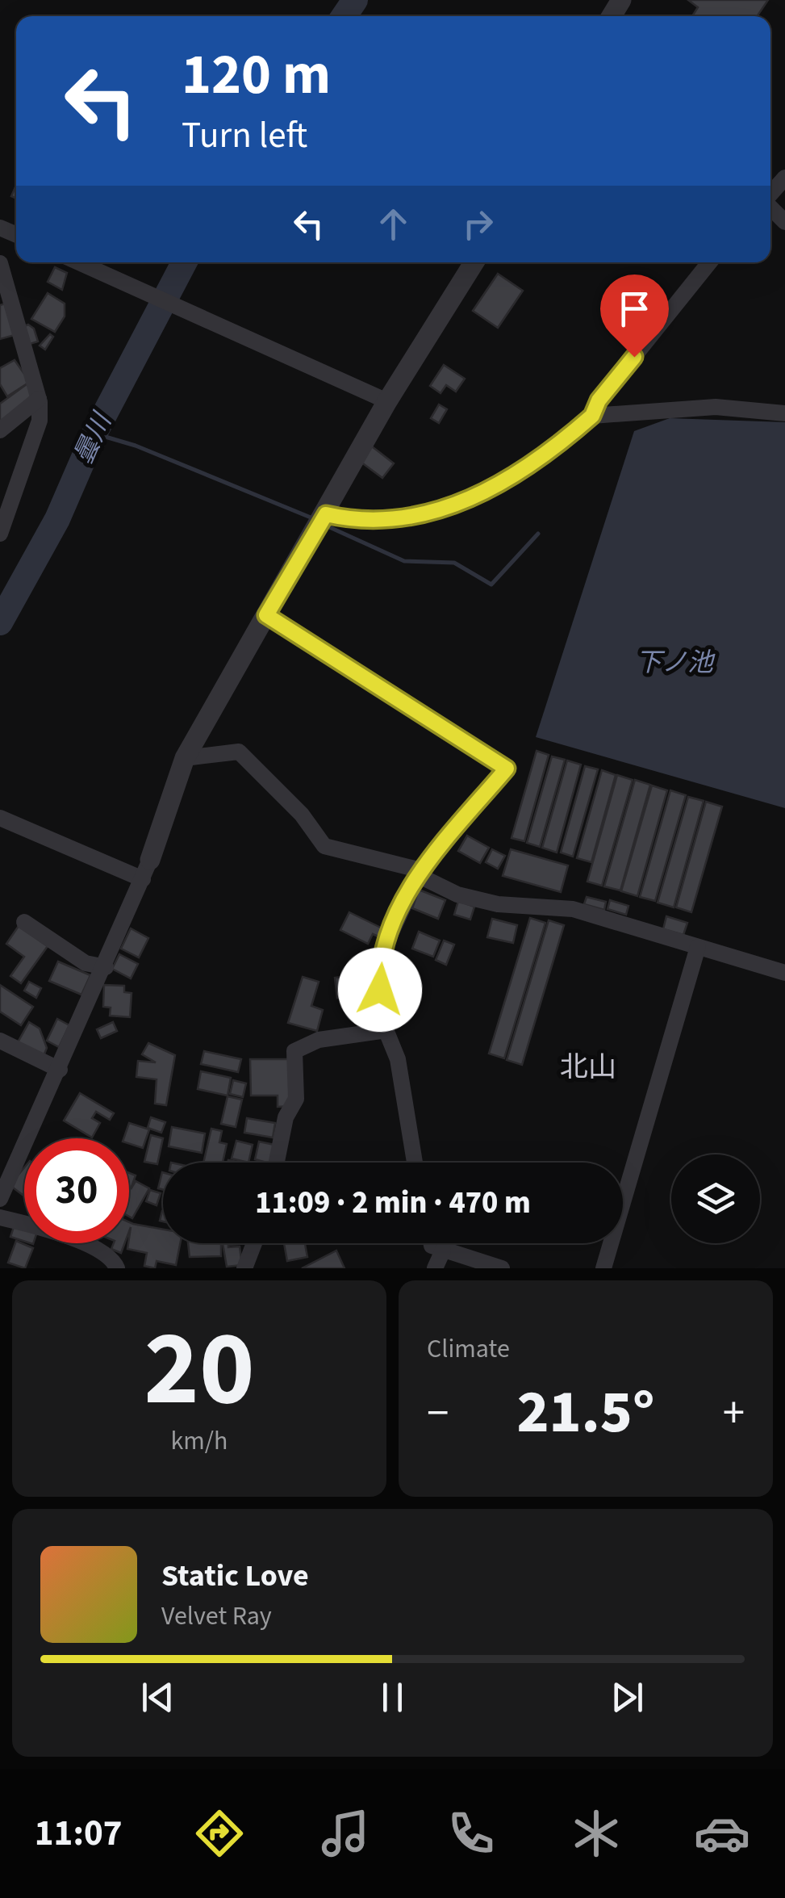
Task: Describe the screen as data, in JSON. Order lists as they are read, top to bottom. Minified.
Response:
{"districts":["北山"],"water":["曇川","下ノ池"],"page":{"turn":["120 m","Turn left"],"limit":"30","trip":"11:09 · 2 min · 470 m","tile":[["20","km/h"],"Climate"],"heat":["−","21.5°","+"],"song":["Static Love","Velvet Ray"],"tabs":"11:07"}}
